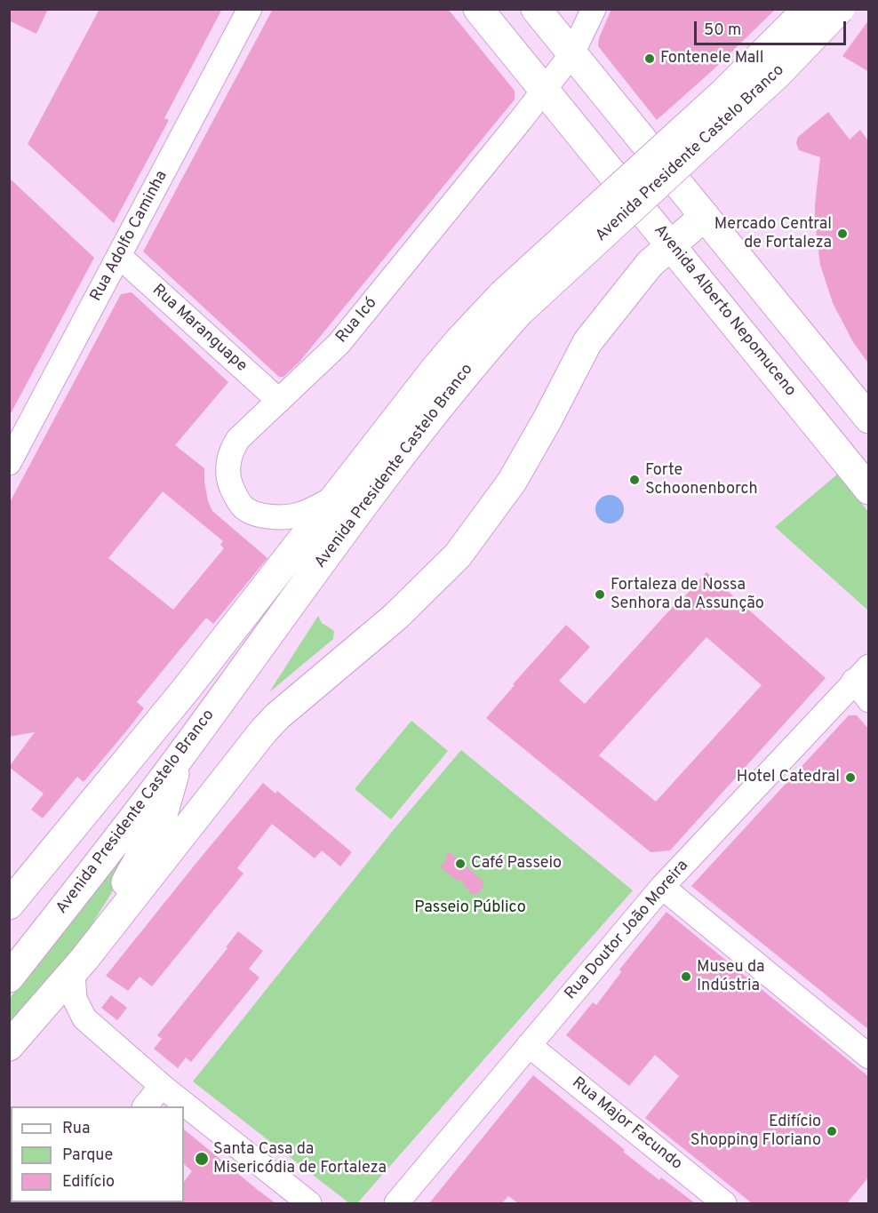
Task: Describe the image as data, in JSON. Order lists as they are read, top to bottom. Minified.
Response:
{"streets":{"main road":["Avenida Presidente Castelo Branco","Avenida Alberto Nepomuceno"],"street":["Rua Adolfo Caminha","Rua Icó","Rua Maranguape","Rua Doutor João Moreira","Rua Major Facundo"]},"crossings":[["Avenida Presidente Castelo Branco","Rua Icó"],["Rua Adolfo Caminha","Rua Maranguape"],["Avenida Alberto Nepomuceno","Rua Icó"],["Rua Icó","Rua Maranguape"],["Rua Doutor João Moreira","Rua Major Facundo"]],"parks":["Passeio Público"],"places":["Fontenele Mall","Mercado Central de Fortaleza","Forte Schoonenborch","Fortaleza de Nossa Senhora da Assunção","Hotel Catedral","Café Passeio","Museu da Indústria","Edifício Shopping Floriano","Santa Casa da Misericódia de Fortaleza"],"legend":["Rua","Parque","Edifício"],"scale_bar":"50 m"}
